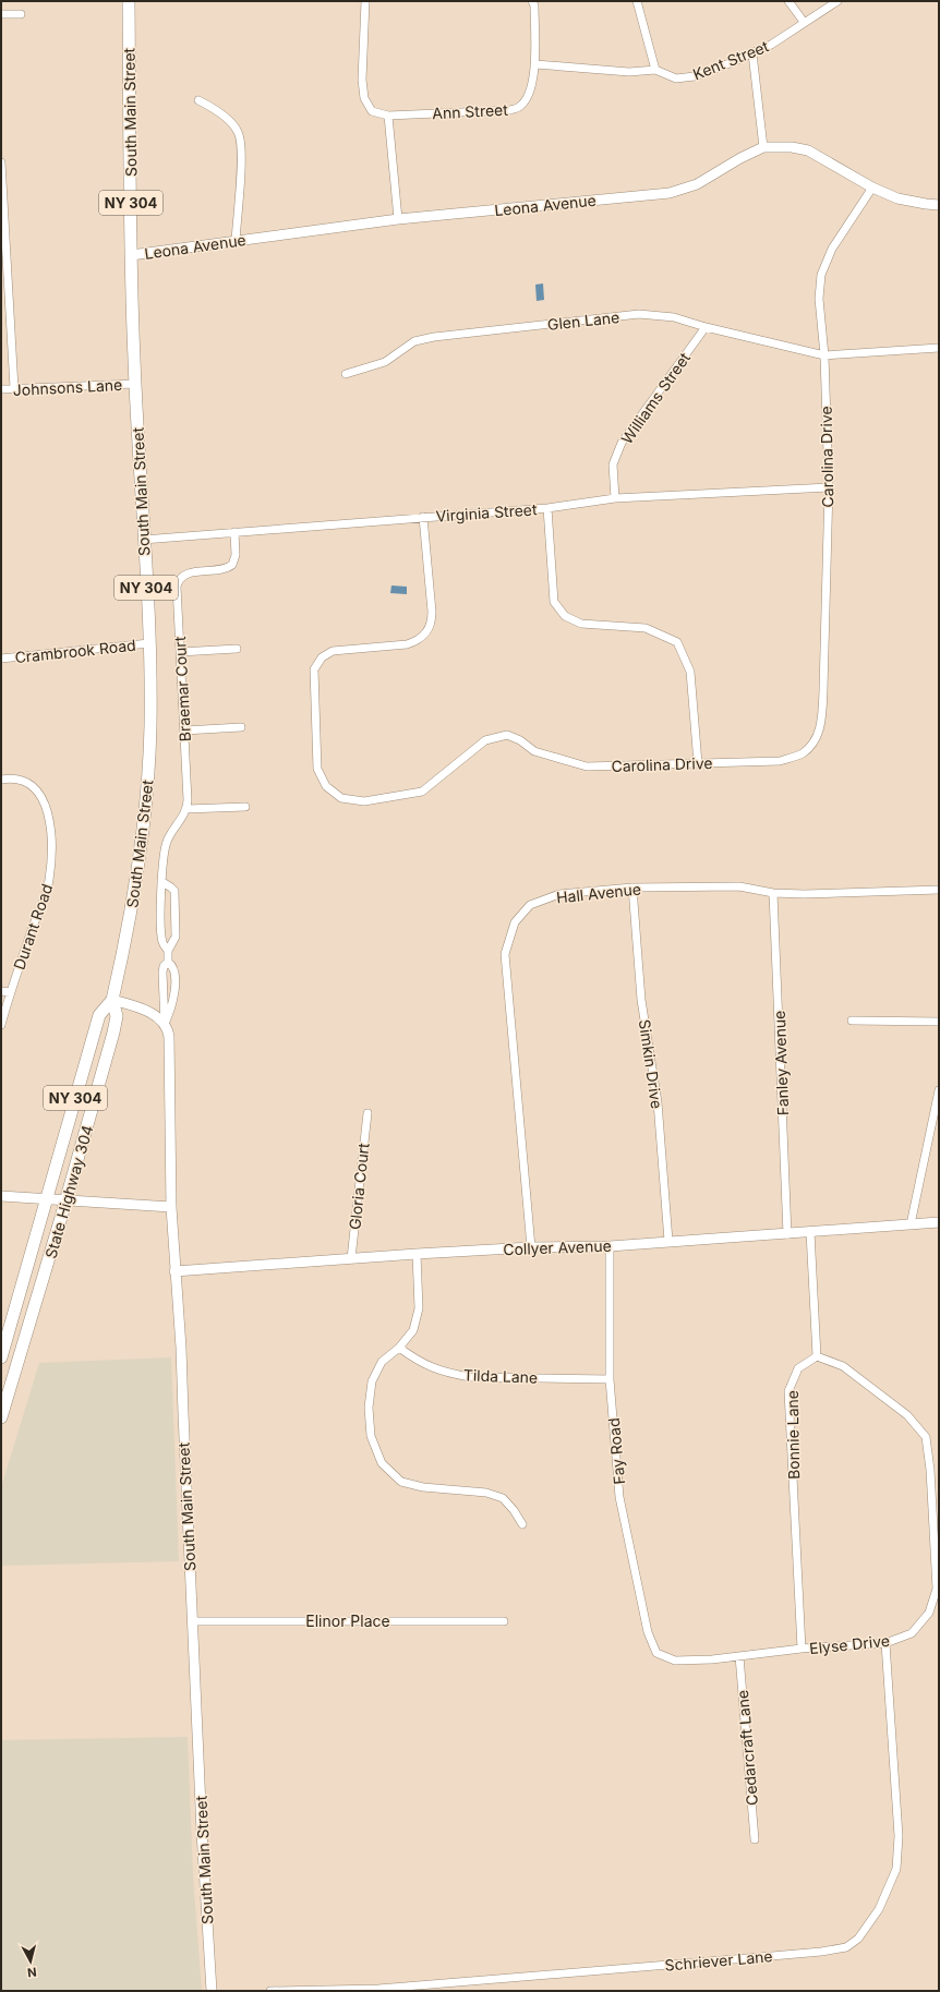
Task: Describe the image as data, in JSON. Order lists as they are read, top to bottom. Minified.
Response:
{"streets":{"main road":["South Main Street","NY 304","State Highway 304"],"street":["Kent Street","Ann Street","Leona Avenue","Glen Lane","Johnsons Lane","Williams Street","Carolina Drive","Virginia Street","Crambrook Road","Braemar Court","Hall Avenue","Durant Road","Fanley Avenue","Simkin Drive","Gloria Court","Collyer Avenue","Tilda Lane","Bonnie Lane","Fay Road","Elinor Place","Elyse Drive","Cedarcraft Lane","Schriever Lane"]},"crossings":[["Kent Street","Ann Street"],["South Main Street","Leona Avenue"],["South Main Street","Johnsons Lane"],["South Main Street","Virginia Street"],["South Main Street","Crambrook Road"],["South Main Street","State Highway 304"],["South Main Street","Collyer Avenue"],["South Main Street","Elinor Place"],["Leona Avenue","Carolina Drive"],["Glen Lane","Williams Street"],["Glen Lane","Carolina Drive"],["Williams Street","Virginia Street"],["Carolina Drive","Virginia Street"],["Virginia Street","Braemar Court"],["Hall Avenue","Fanley Avenue"],["Hall Avenue","Simkin Drive"],["Hall Avenue","Collyer Avenue"],["Fanley Avenue","Collyer Avenue"],["Simkin Drive","Collyer Avenue"],["Gloria Court","Collyer Avenue"],["Collyer Avenue","Fay Road"],["Tilda Lane","Fay Road"],["Bonnie Lane","Elyse Drive"],["Fay Road","Elyse Drive"],["Elyse Drive","Cedarcraft Lane"],["Elyse Drive","Schriever Lane"]],"north":"bottom"}
